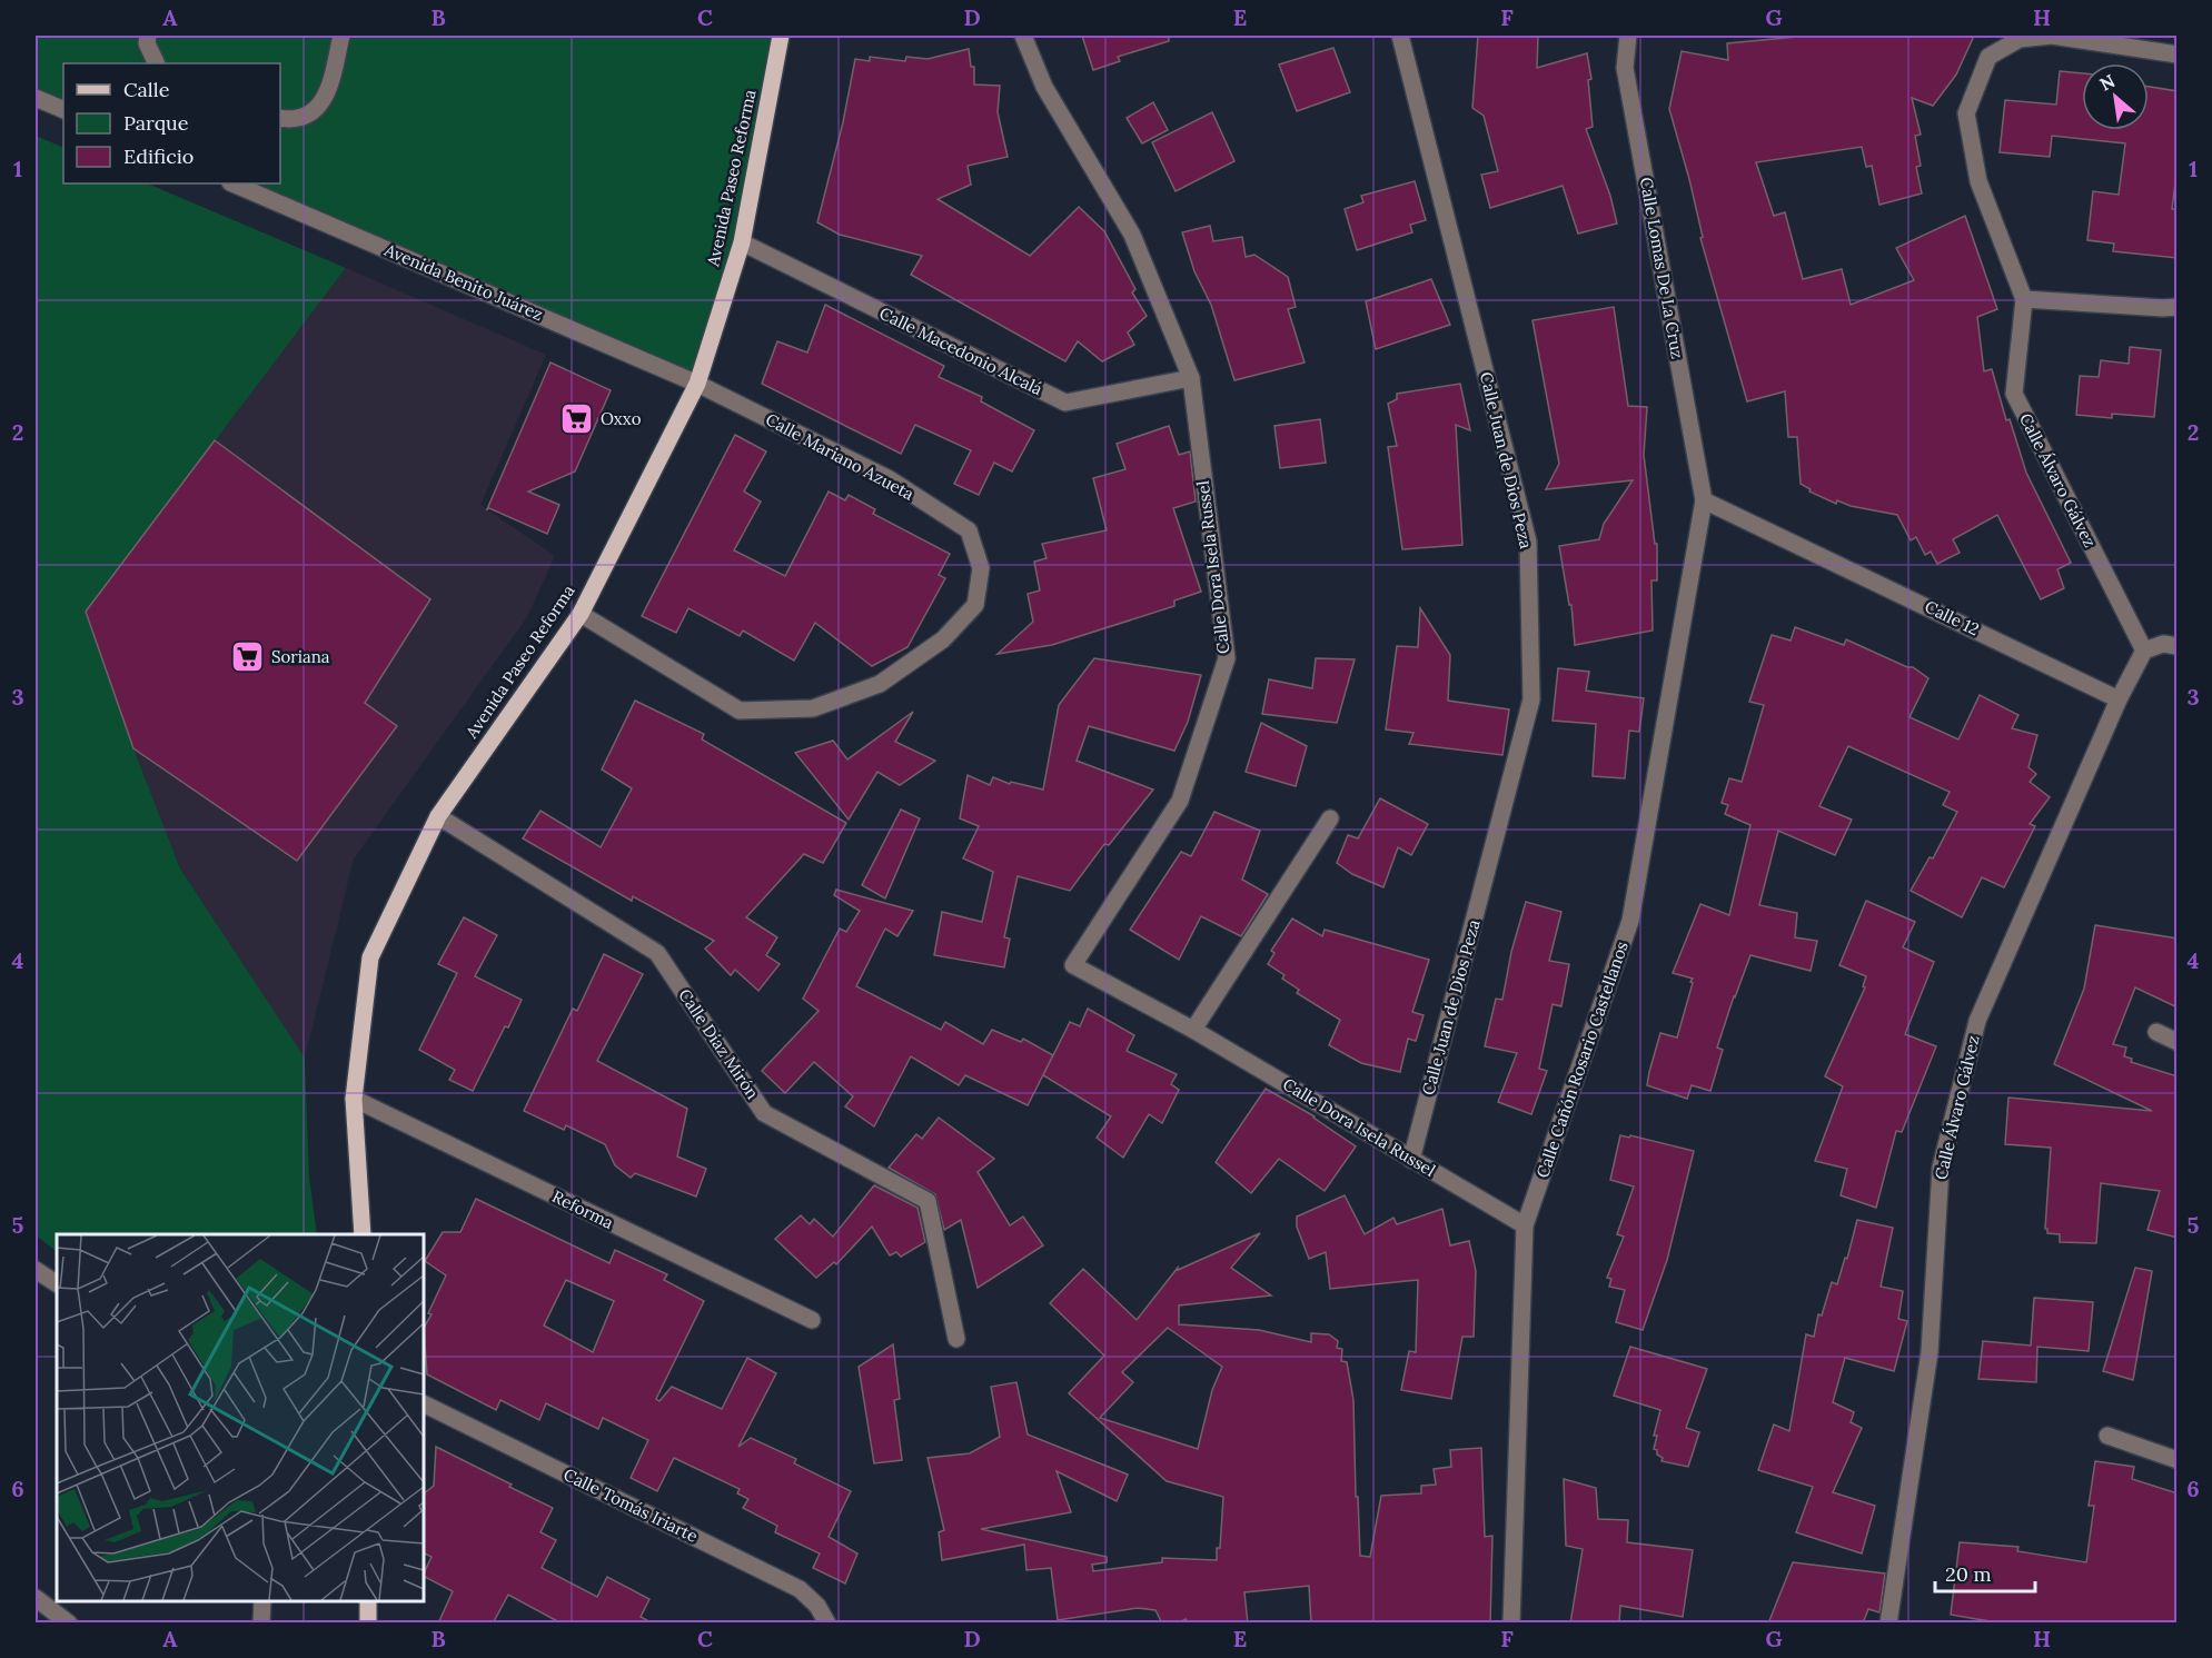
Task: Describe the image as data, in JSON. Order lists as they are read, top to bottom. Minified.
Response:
{"streets":{"main road":["Avenida Paseo Reforma"],"street":["Calle Lomas De La Cruz","Avenida Benito Juárez","Calle Macedonio Alcalá","Calle Mariano Azueta","Calle Juan de Dios Peza","Calle Álvaro Gálvez","Calle Dora Isela Russel","Calle 12","Calle Díaz Mirón","Calle Cañón Rosario Castellanos","Reforma","Calle Tomás Iriarte"]},"crossings":[["Avenida Paseo Reforma","Avenida Benito Juárez"],["Avenida Paseo Reforma","Calle Macedonio Alcalá"],["Avenida Paseo Reforma","Calle Mariano Azueta"],["Avenida Paseo Reforma","Calle Díaz Mirón"],["Avenida Paseo Reforma","Reforma"],["Calle Lomas De La Cruz","Calle 12"],["Calle Lomas De La Cruz","Calle Cañón Rosario Castellanos"],["Avenida Benito Juárez","Calle Mariano Azueta"],["Calle Macedonio Alcalá","Calle Dora Isela Russel"],["Calle Juan de Dios Peza","Calle Dora Isela Russel"],["Calle Álvaro Gálvez","Calle 12"],["Calle Dora Isela Russel","Calle Cañón Rosario Castellanos"],["Calle 12","Calle Cañón Rosario Castellanos"]],"places":{"supermarket":["Oxxo","Soriana"]},"legend":["Calle","Parque","Edificio"],"scale_bar":"20 m","north":"top left","grid":{"columns":["A","B","C","D","E","F","G","H"],"rows":["1","2","3","4","5","6"]}}
